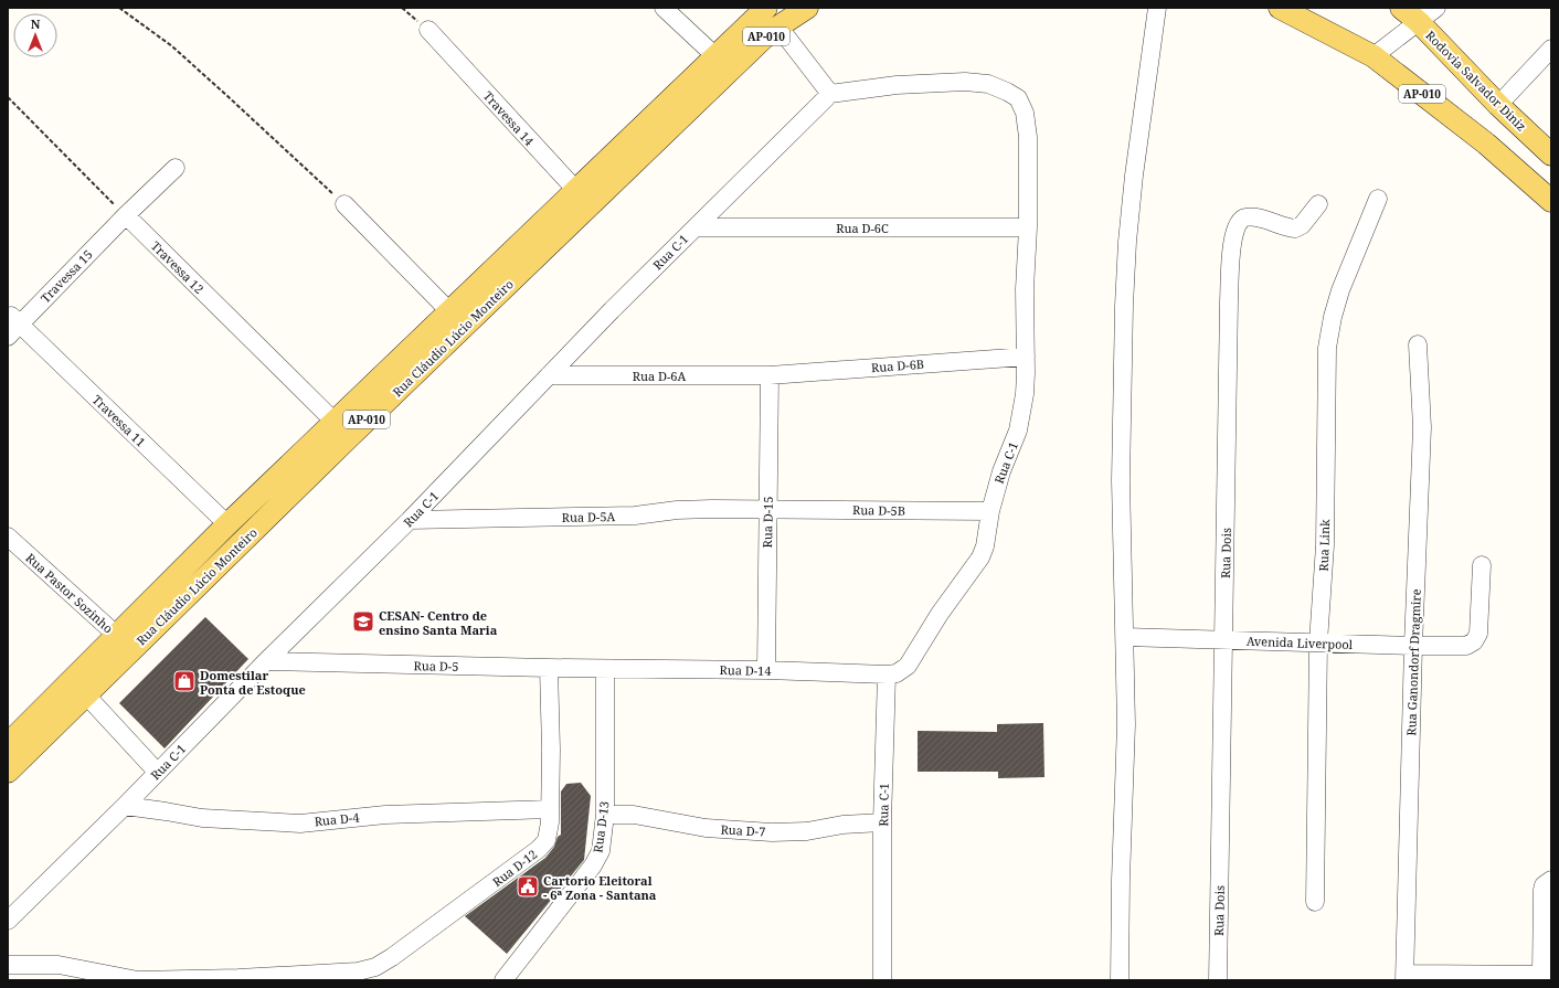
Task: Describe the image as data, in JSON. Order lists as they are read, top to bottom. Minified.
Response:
{"streets":{"main road":["AP-010","Rodovia Salvador Diniz","Rua Cláudio Lúcio Monteiro"],"street":["Travessa 14","Rua D-6C","Rua C-1","Travessa 12","Travessa 15","Rua D-6B","Rua D-6A","Travessa 11","Rua D-5B","Rua D-5A","Rua D-15","Rua Link","Rua Dois","Rua Pastor Sozinho","Avenida Liverpool","Rua Ganondorf Dragmire","Rua D-5","Rua D-14","Rua D-4","Rua D-13","Rua D-7","Rua D-12"]},"crossings":[["AP-010","Rua Cláudio Lúcio Monteiro"],["Travessa 14","Rua Cláudio Lúcio Monteiro"],["Rua D-6C","Rua C-1"],["Rua C-1","Rua D-6B"],["Rua C-1","Rua D-6A"],["Rua C-1","Rua D-5B"],["Rua C-1","Rua D-5A"],["Rua C-1","Rua D-5"],["Rua C-1","Rua D-14"],["Rua C-1","Rua D-4"],["Rua C-1","Rua D-7"],["Travessa 12","Travessa 15"],["Travessa 12","Rua Cláudio Lúcio Monteiro"],["Travessa 15","Travessa 11"],["Rua Cláudio Lúcio Monteiro","Travessa 11"],["Rua Cláudio Lúcio Monteiro","Rua Pastor Sozinho"],["Rua D-6B","Rua D-6A"],["Rua D-6B","Rua D-15"],["Rua D-6A","Rua D-15"],["Rua D-5B","Rua D-5A"],["Rua D-5B","Rua D-15"],["Rua D-5A","Rua D-15"],["Rua D-15","Rua D-14"],["Rua Link","Avenida Liverpool"],["Rua Dois","Avenida Liverpool"],["Avenida Liverpool","Rua Ganondorf Dragmire"],["Rua D-5","Rua D-14"],["Rua D-5","Rua D-13"],["Rua D-5","Rua D-12"],["Rua D-14","Rua D-13"],["Rua D-4","Rua D-12"],["Rua D-13","Rua D-7"]],"places":{"school or university":["CESAN- Centro de ensino Santa Maria"],"shop":["Domestilar Ponta de Estoque"],"public building":["Cartorio Eleitoral - 6ª Zona - Santana"]},"north":"top"}
